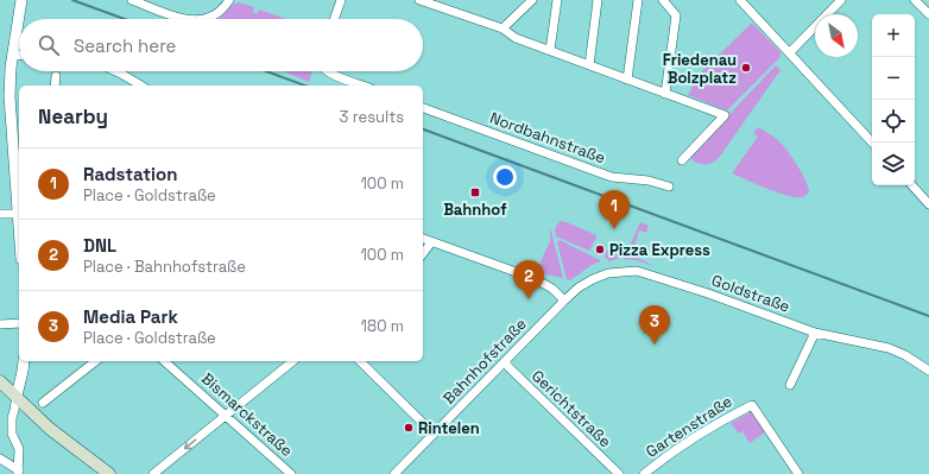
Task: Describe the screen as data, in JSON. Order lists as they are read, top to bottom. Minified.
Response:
{"streets":{"street":["Nordbahnstraße","Goldstraße","Bahnhofstraße","Gerichtstraße","Bismarckstraße","Gartenstraße"]},"crossings":[["Goldstraße","Bahnhofstraße"],["Bahnhofstraße","Gerichtstraße"]],"places":{"other":["Friedenau Bolzplatz","Pizza Express","Rintelen"],"transit":["Bahnhof"]},"north":"bottom right","page":{"map_buttons":["+","−"],"search":"Search here","heading":["Nearby","3 results"],"list":[{"mark":"1","name":"Radstation","note":"Place · Goldstraße","value":"100 m"},{"mark":"2","name":"DNL","note":"Place · Bahnhofstraße","value":"100 m"},{"mark":"3","name":"Media Park","note":"Place · Goldstraße","value":"180 m"}],"pins":["1","2","3"]}}
